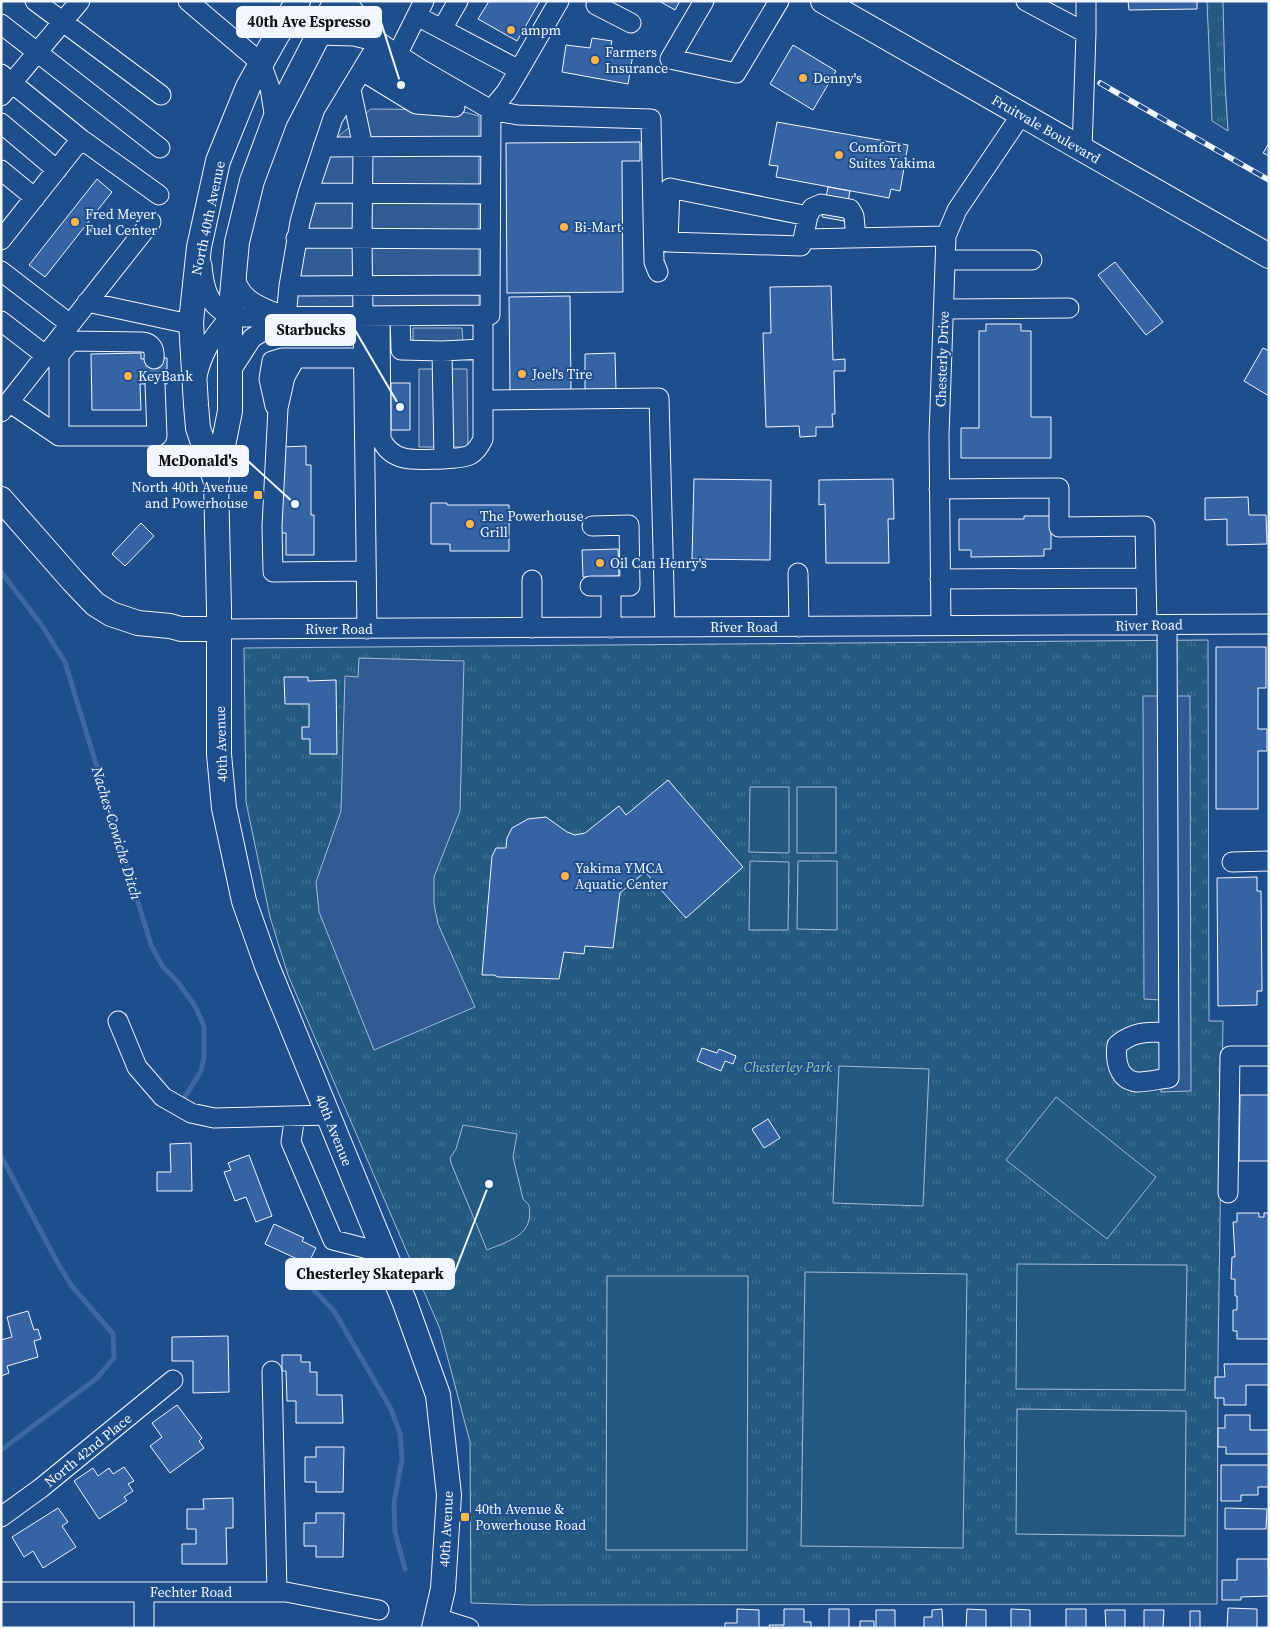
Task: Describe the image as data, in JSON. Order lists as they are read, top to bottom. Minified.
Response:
{"streets":{"main road":["Fruitvale Boulevard","North 40th Avenue","40th Avenue"],"street":["Chesterly Drive","River Road","North 42nd Place","Fechter Road"]},"crossings":[["Fruitvale Boulevard","Chesterly Drive"],["North 40th Avenue","River Road"],["North 40th Avenue","40th Avenue"],["Chesterly Drive","River Road"],["River Road","40th Avenue"]],"water":["Naches-Cowiche Ditch"],"parks":["Chesterley Park"],"places":{"other":["ampm","Farmers Insurance","Denny's","40th Ave Espresso","Comfort Suites Yakima","Fred Meyer Fuel Center","Bi-Mart","Joel's Tire","KeyBank","Starbucks","McDonald's","The Powerhouse Grill","Oil Can Henry's","Yakima YMCA Aquatic Center","Chesterley Skatepark"],"transit":["North 40th Avenue and Powerhouse","40th Avenue & Powerhouse Road"]}}
